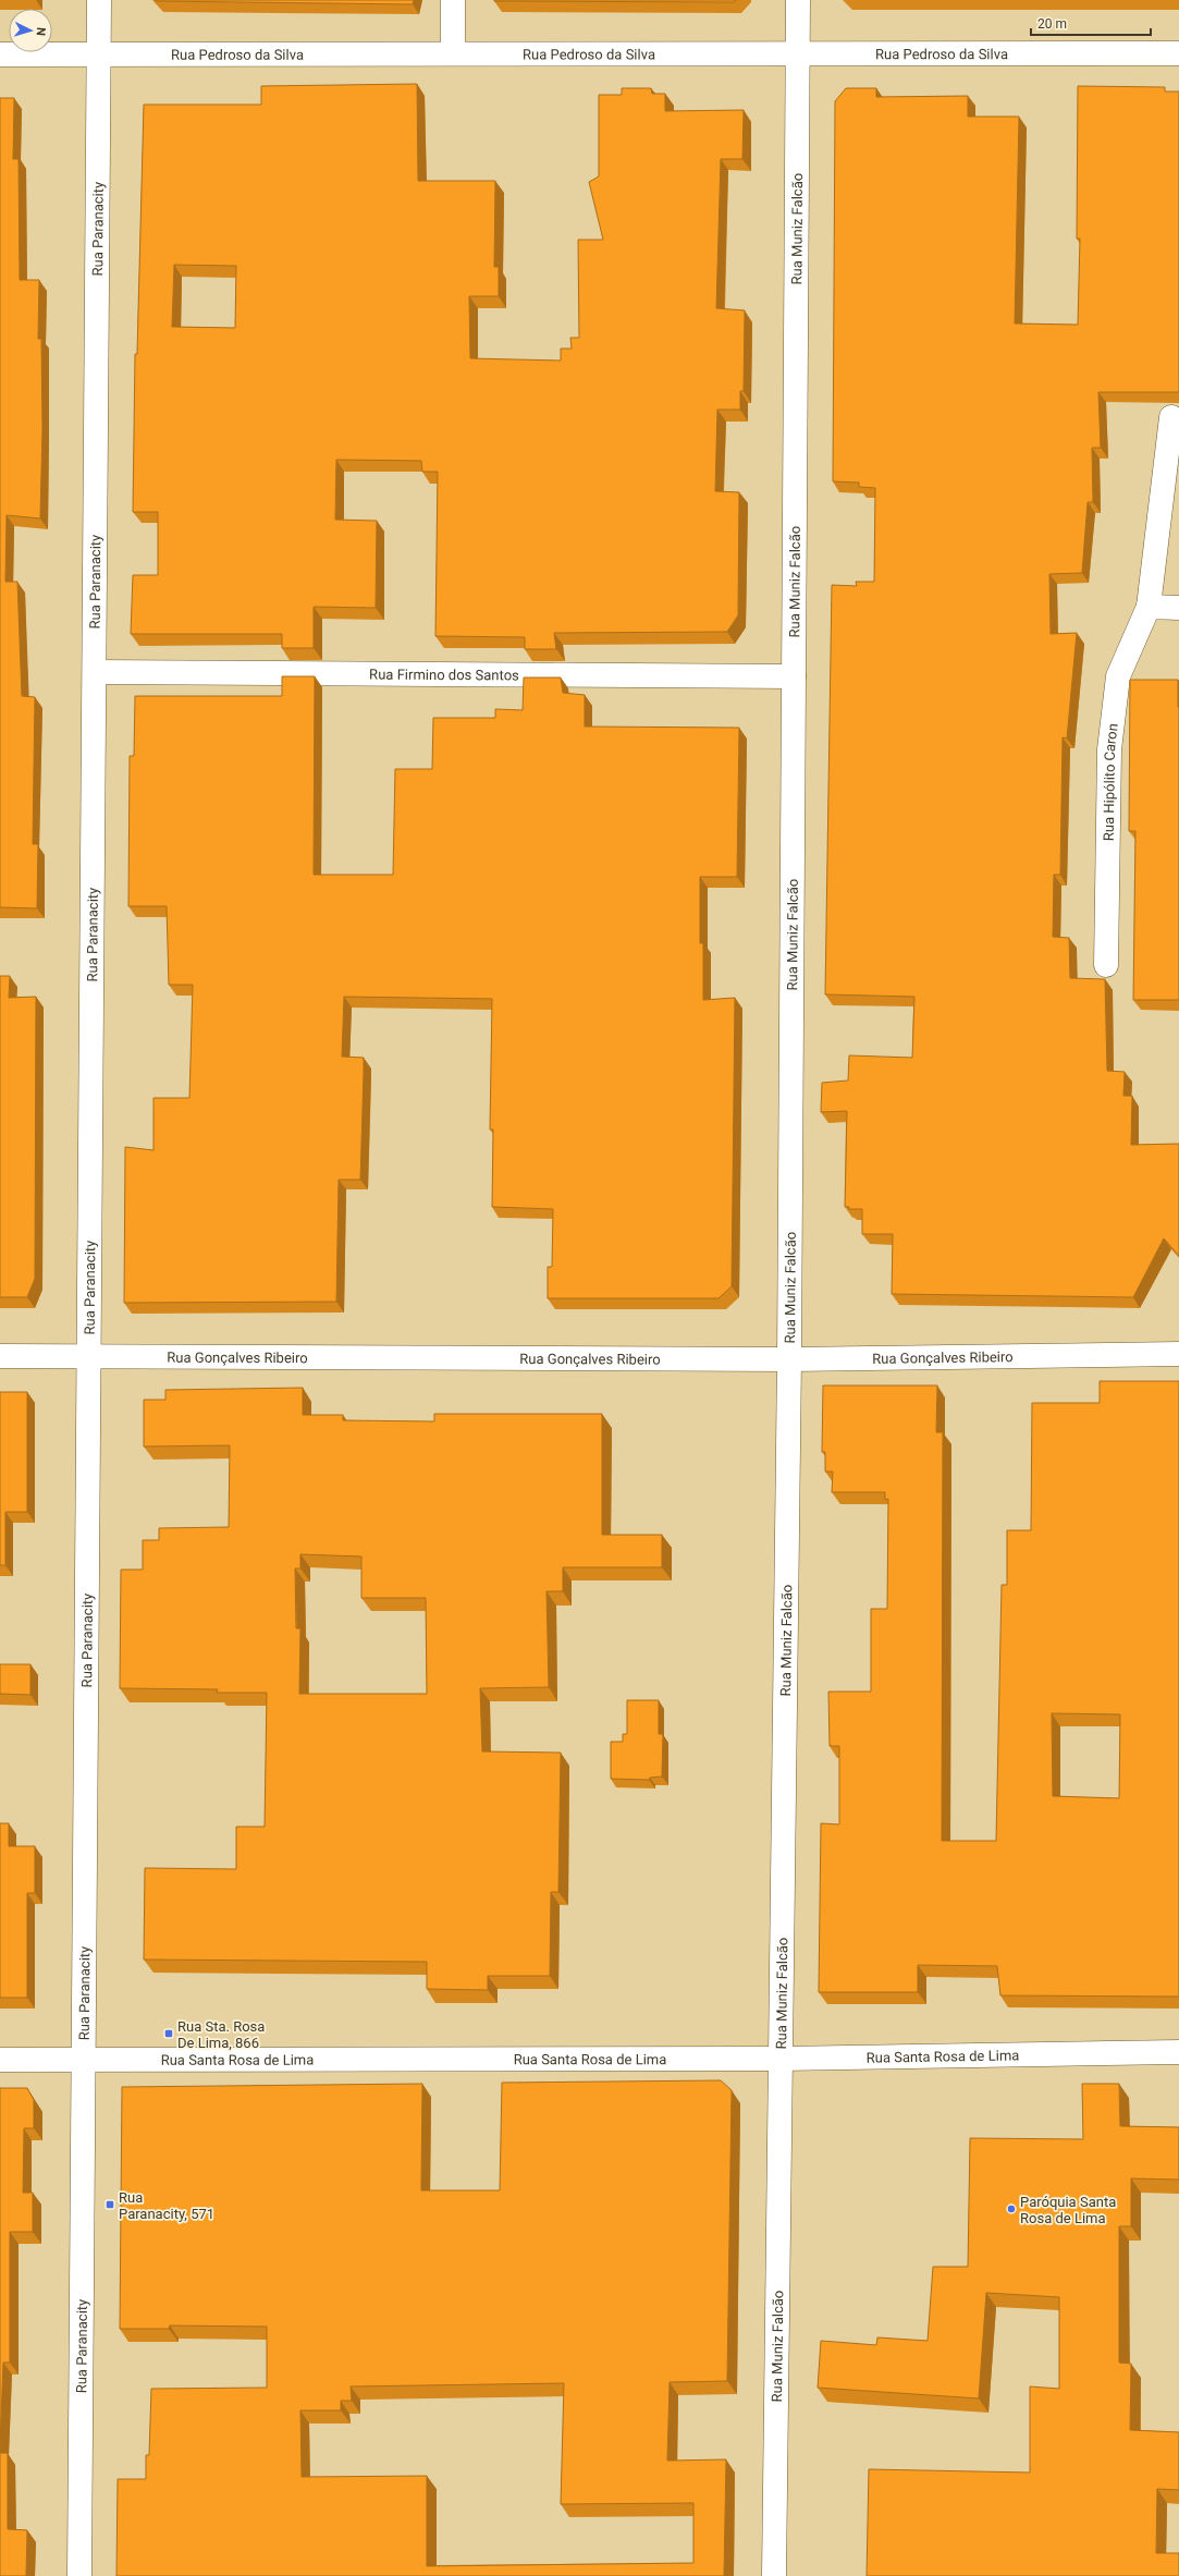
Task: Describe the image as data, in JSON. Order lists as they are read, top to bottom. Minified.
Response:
{"streets":{"street":["Rua Pedroso da Silva","Rua Paranacity","Rua Muniz Falcão","Rua Firmino dos Santos","Rua Hipólito Caron","Rua Gonçalves Ribeiro","Rua Santa Rosa de Lima"]},"crossings":[["Rua Pedroso da Silva","Rua Paranacity"],["Rua Pedroso da Silva","Rua Muniz Falcão"],["Rua Paranacity","Rua Firmino dos Santos"],["Rua Paranacity","Rua Gonçalves Ribeiro"],["Rua Paranacity","Rua Santa Rosa de Lima"],["Rua Muniz Falcão","Rua Firmino dos Santos"],["Rua Muniz Falcão","Rua Gonçalves Ribeiro"],["Rua Muniz Falcão","Rua Santa Rosa de Lima"]],"places":{"transit":["Rua Sta. Rosa De Lima, 866","Rua Paranacity, 571"],"other":["Paróquia Santa Rosa de Lima"]},"scale_bar":"20 m","north":"right"}
